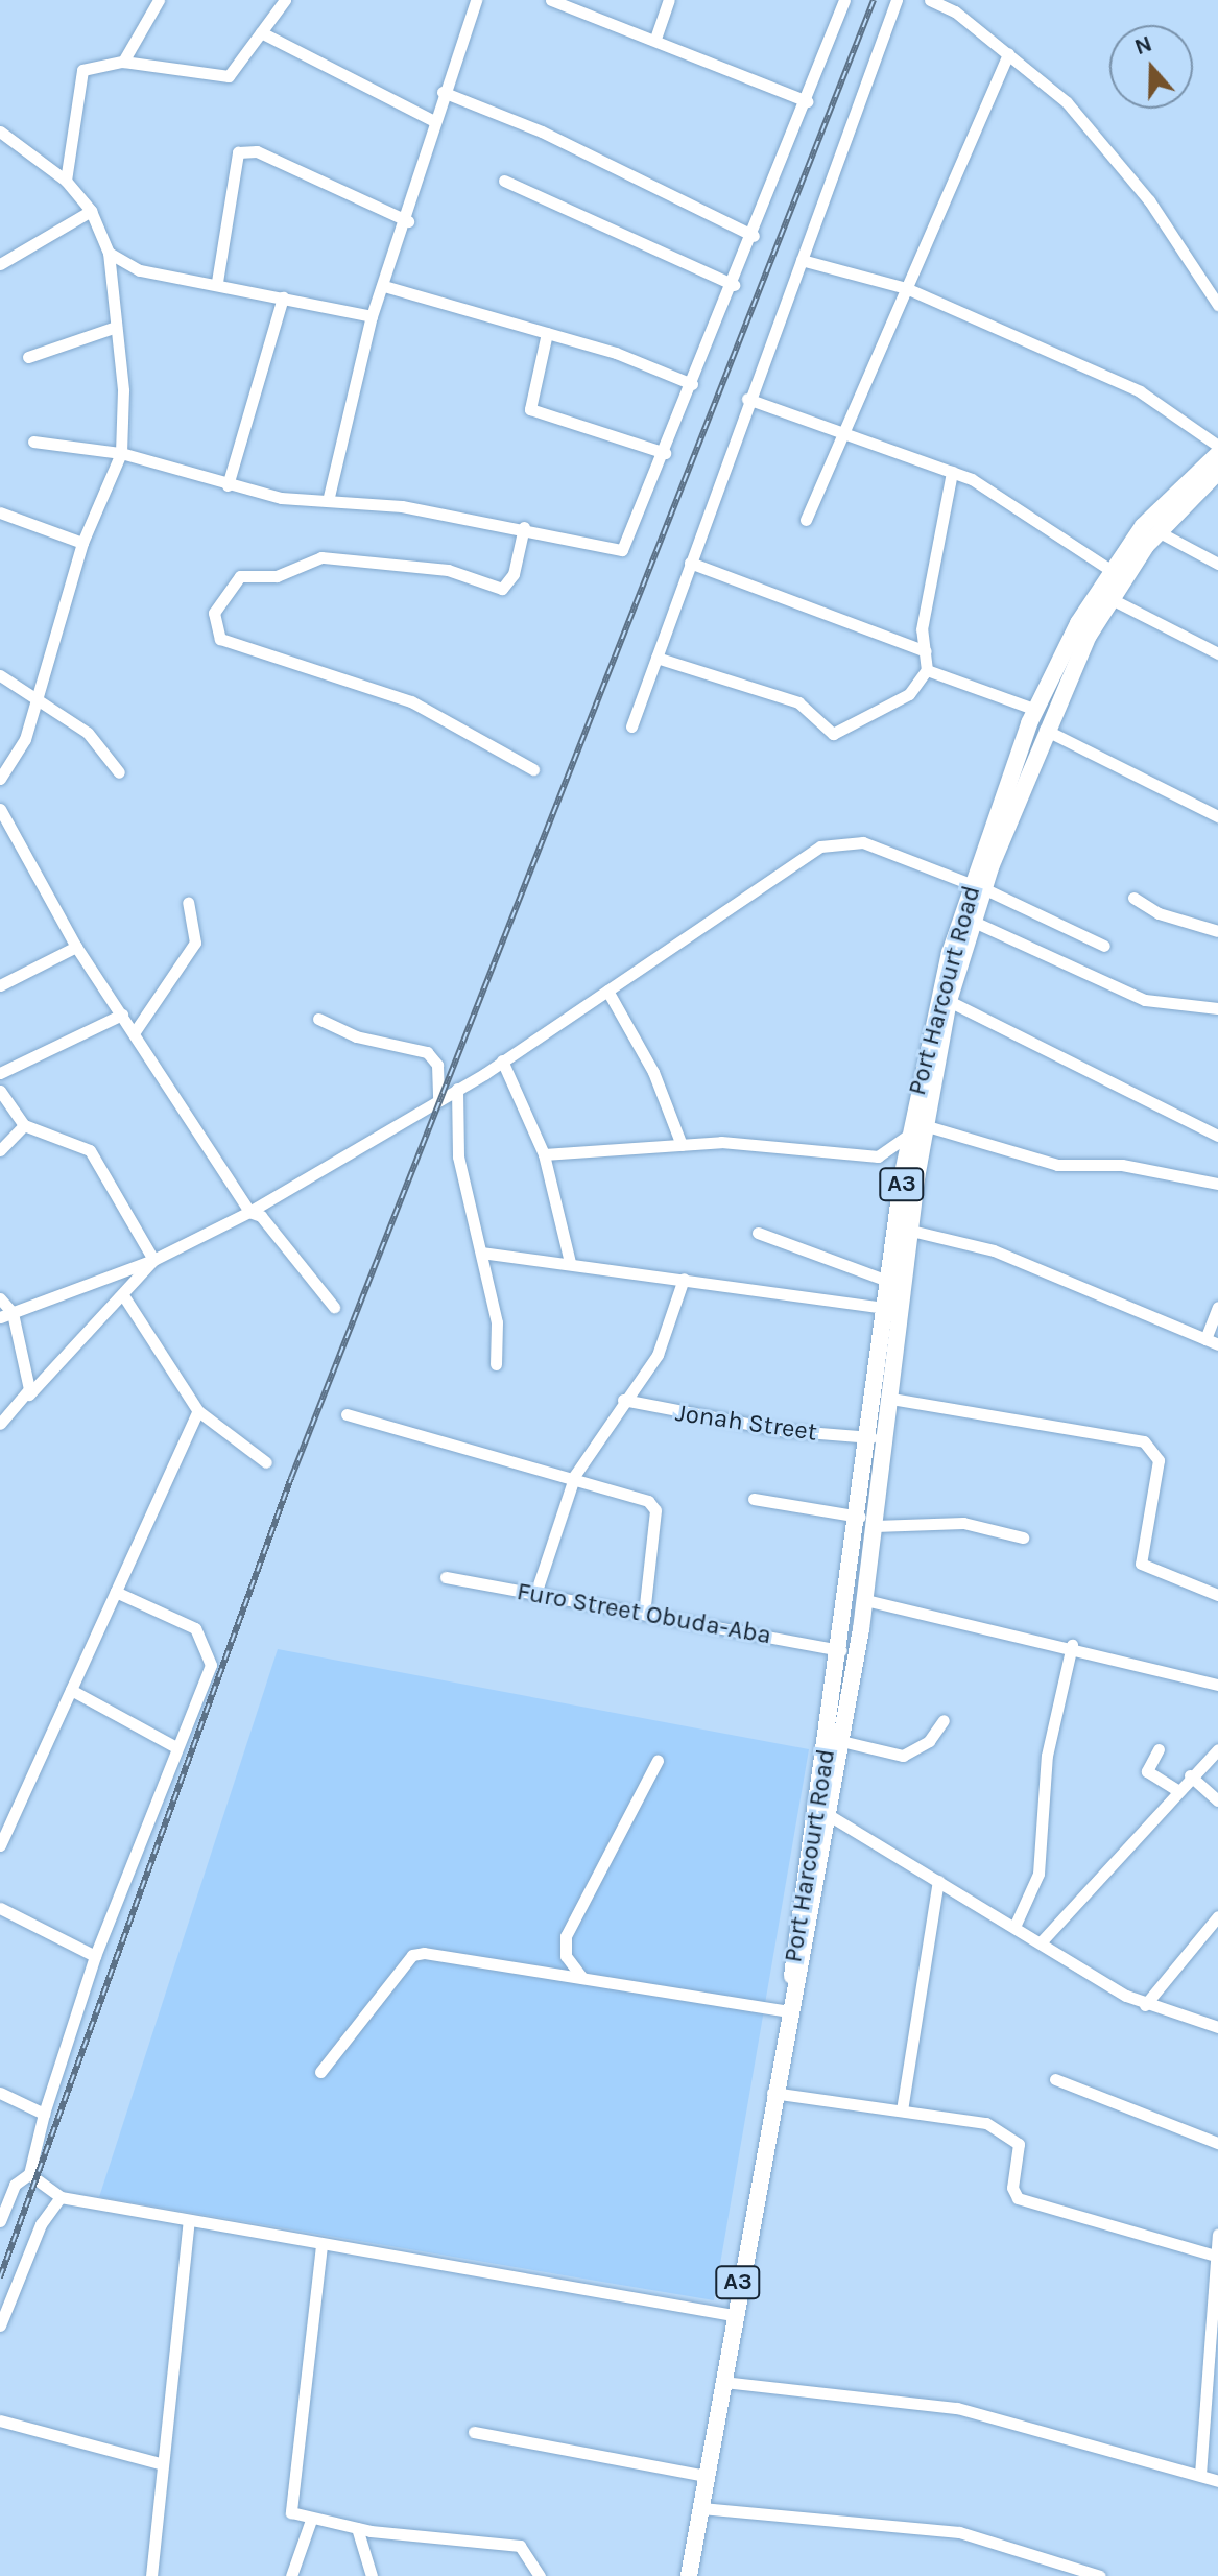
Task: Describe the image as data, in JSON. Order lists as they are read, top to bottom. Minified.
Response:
{"streets":{"highway":["Port Harcourt Road","A3"],"street":["Jonah Street","Furo Street Obuda-Aba"]},"crossings":[["Port Harcourt Road","A3"],["Port Harcourt Road","Jonah Street"],["Port Harcourt Road","Furo Street Obuda-Aba"]],"north":"top"}
